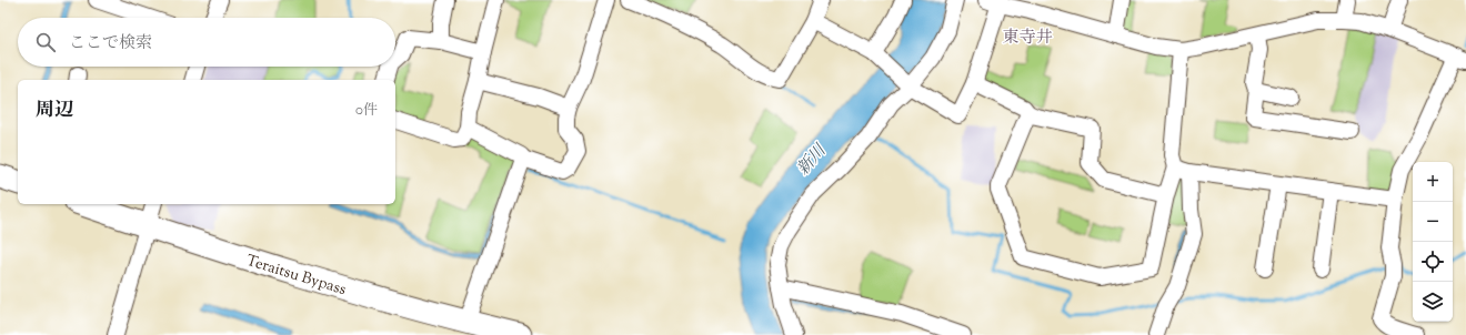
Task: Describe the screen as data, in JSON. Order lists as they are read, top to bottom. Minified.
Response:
{"streets":{"highway":["Teraitsu Bypass"]},"districts":["東寺井"],"water":["新川"],"page":{"search":"ここで検索","heading":["周辺","0件"],"map_buttons":["+","−"]}}
